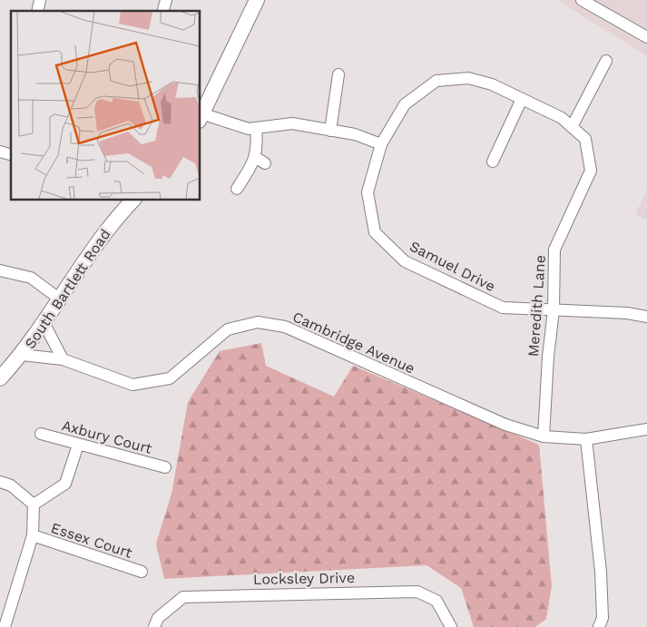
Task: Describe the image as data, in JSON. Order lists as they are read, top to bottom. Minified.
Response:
{"streets":{"main road":["South Bartlett Road"],"street":["Samuel Drive","Meredith Lane","Cambridge Avenue","Axbury Court","Essex Court","Locksley Drive"]},"crossings":[["Samuel Drive","Meredith Lane"],["South Bartlett Road","Cambridge Avenue"],["Meredith Lane","Cambridge Avenue"]]}
